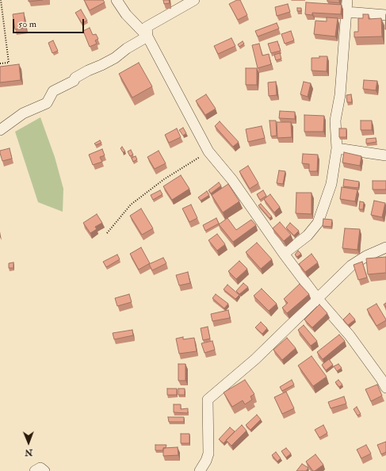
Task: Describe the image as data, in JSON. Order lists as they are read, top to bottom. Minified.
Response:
{"scale_bar":"50 m","north":"bottom"}
